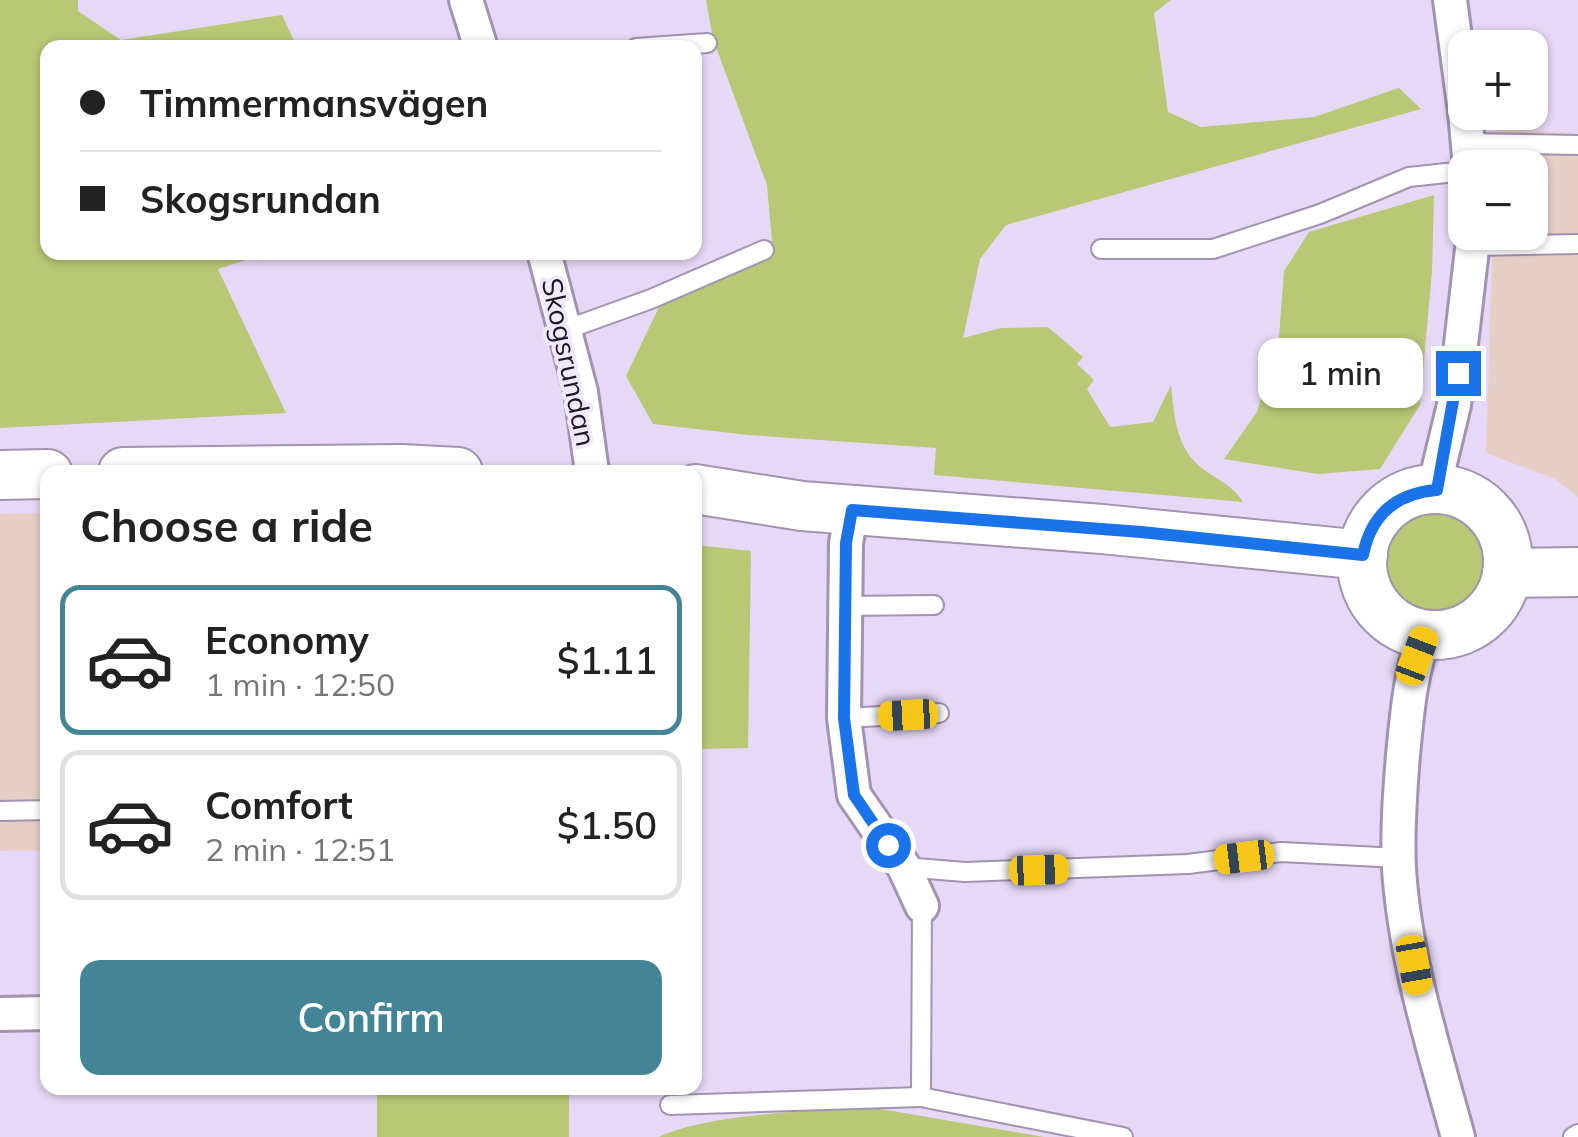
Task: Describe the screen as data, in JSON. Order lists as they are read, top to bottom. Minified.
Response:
{"streets":{"street":["Skogsrundan"]},"page":{"map_buttons":["+","−"],"banner":["Timmermansvägen","Skogsrundan"],"bubble":"1 min","heading":"Choose a ride","list":[{"name":"Economy","note":"1 min · 12:50","value":"$1.11"},{"name":"Comfort","note":"2 min · 12:51","value":"$1.50"}],"buttons":"Confirm"}}
